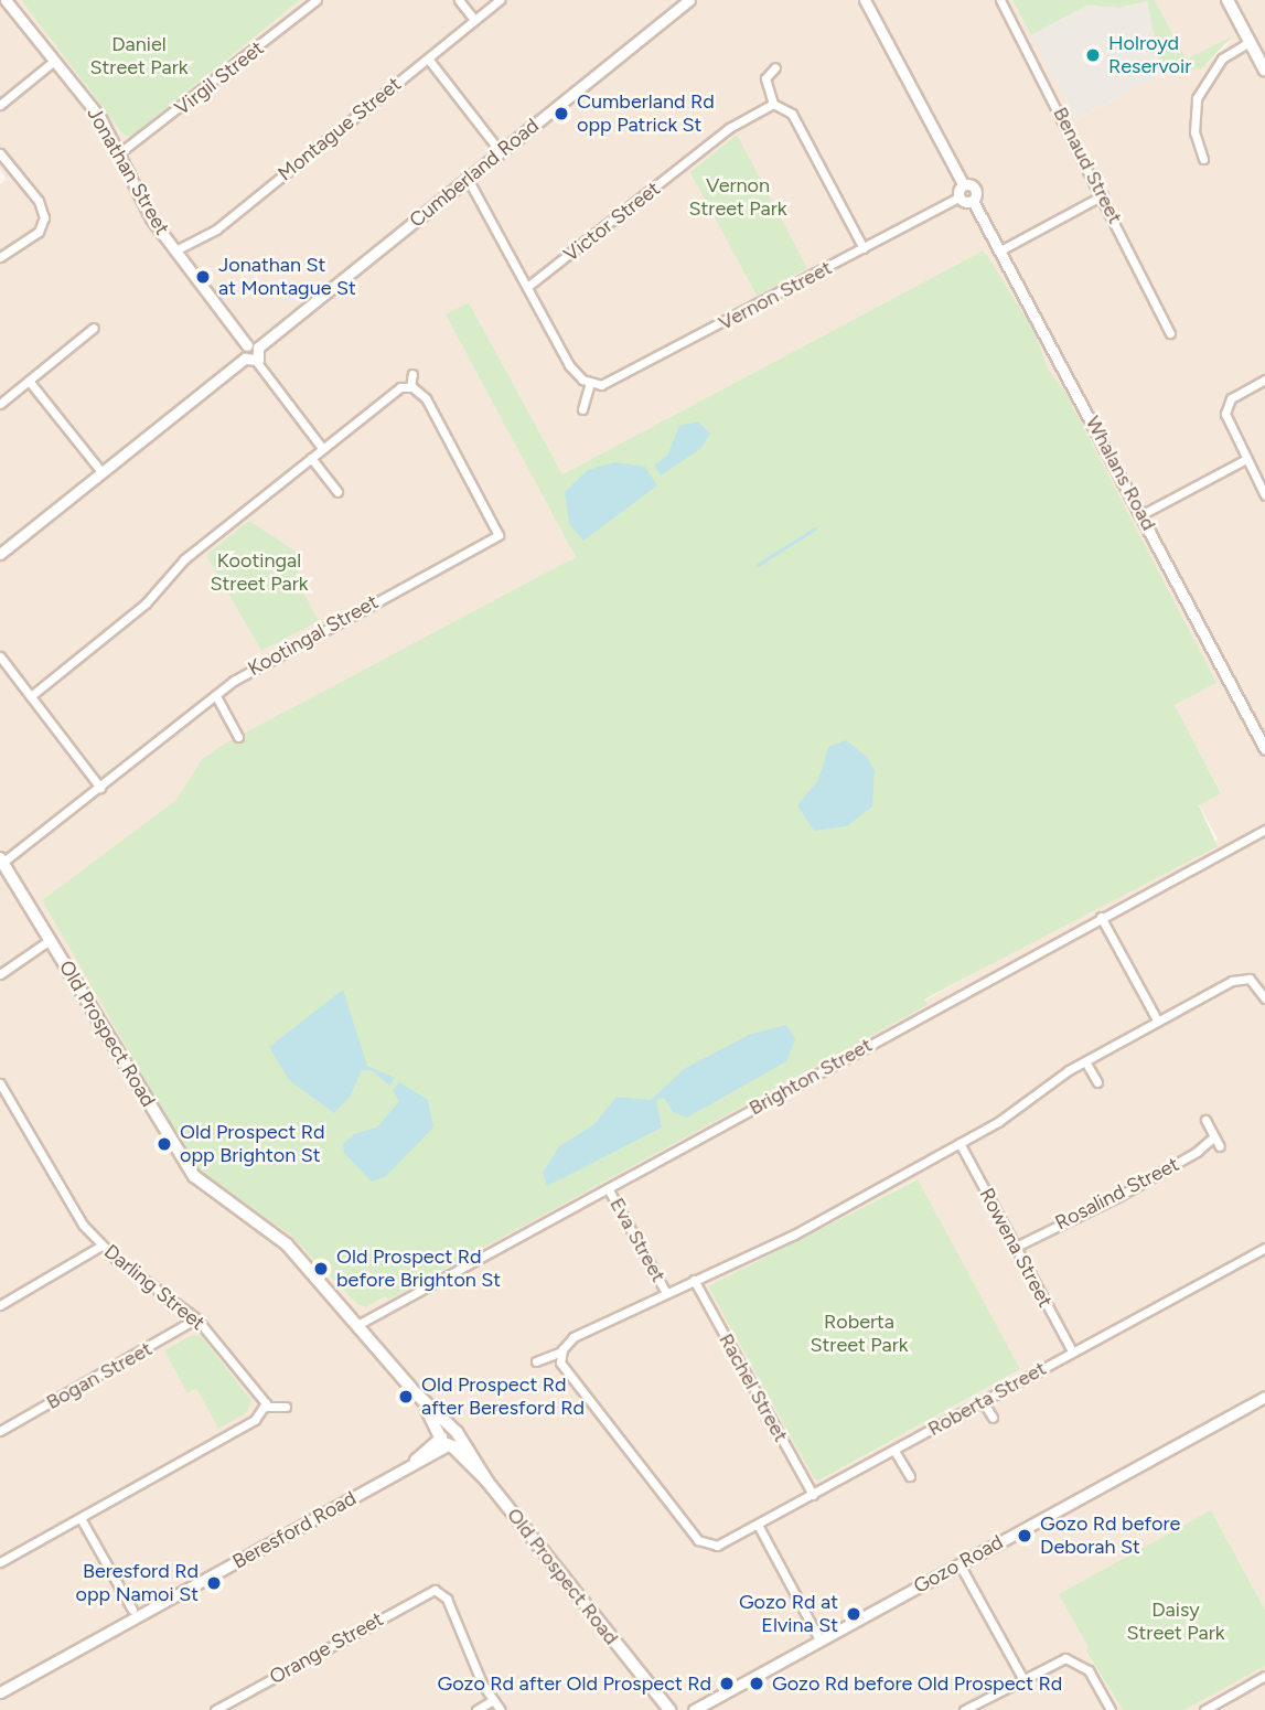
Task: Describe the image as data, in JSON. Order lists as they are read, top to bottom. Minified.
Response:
{"streets":{"main road":["Old Prospect Road"],"street":["Virgil Street","Montague Street","Benaud Street","Jonathan Street","Cumberland Road","Victor Street","Vernon Street","Whalans Road","Kootingal Street","Brighton Street","Rosalind Street","Eva Street","Rowena Street","Darling Street","Bogan Street","Rachel Street","Roberta Street","Beresford Road","Gozo Road","Orange Street"]},"crossings":[["Virgil Street","Jonathan Street"],["Montague Street","Jonathan Street"],["Jonathan Street","Cumberland Road"],["Kootingal Street","Old Prospect Road"],["Old Prospect Road","Brighton Street"],["Old Prospect Road","Beresford Road"],["Brighton Street","Eva Street"],["Rosalind Street","Rowena Street"],["Rowena Street","Roberta Street"],["Darling Street","Bogan Street"],["Rachel Street","Roberta Street"]],"parks":["Daniel Street Park","Vernon Street Park","Kootingal Street Park","Roberta Street Park","Daisy Street Park"],"places":["Holroyd Reservoir","Cumberland Rd opp Patrick St","Jonathan St at Montague St","Old Prospect Rd opp Brighton St","Old Prospect Rd before Brighton St","Old Prospect Rd after Beresford Rd","Gozo Rd before Deborah St","Beresford Rd opp Namoi St","Gozo Rd at Elvina St","Gozo Rd after Old Prospect Rd","Gozo Rd before Old Prospect Rd"]}
